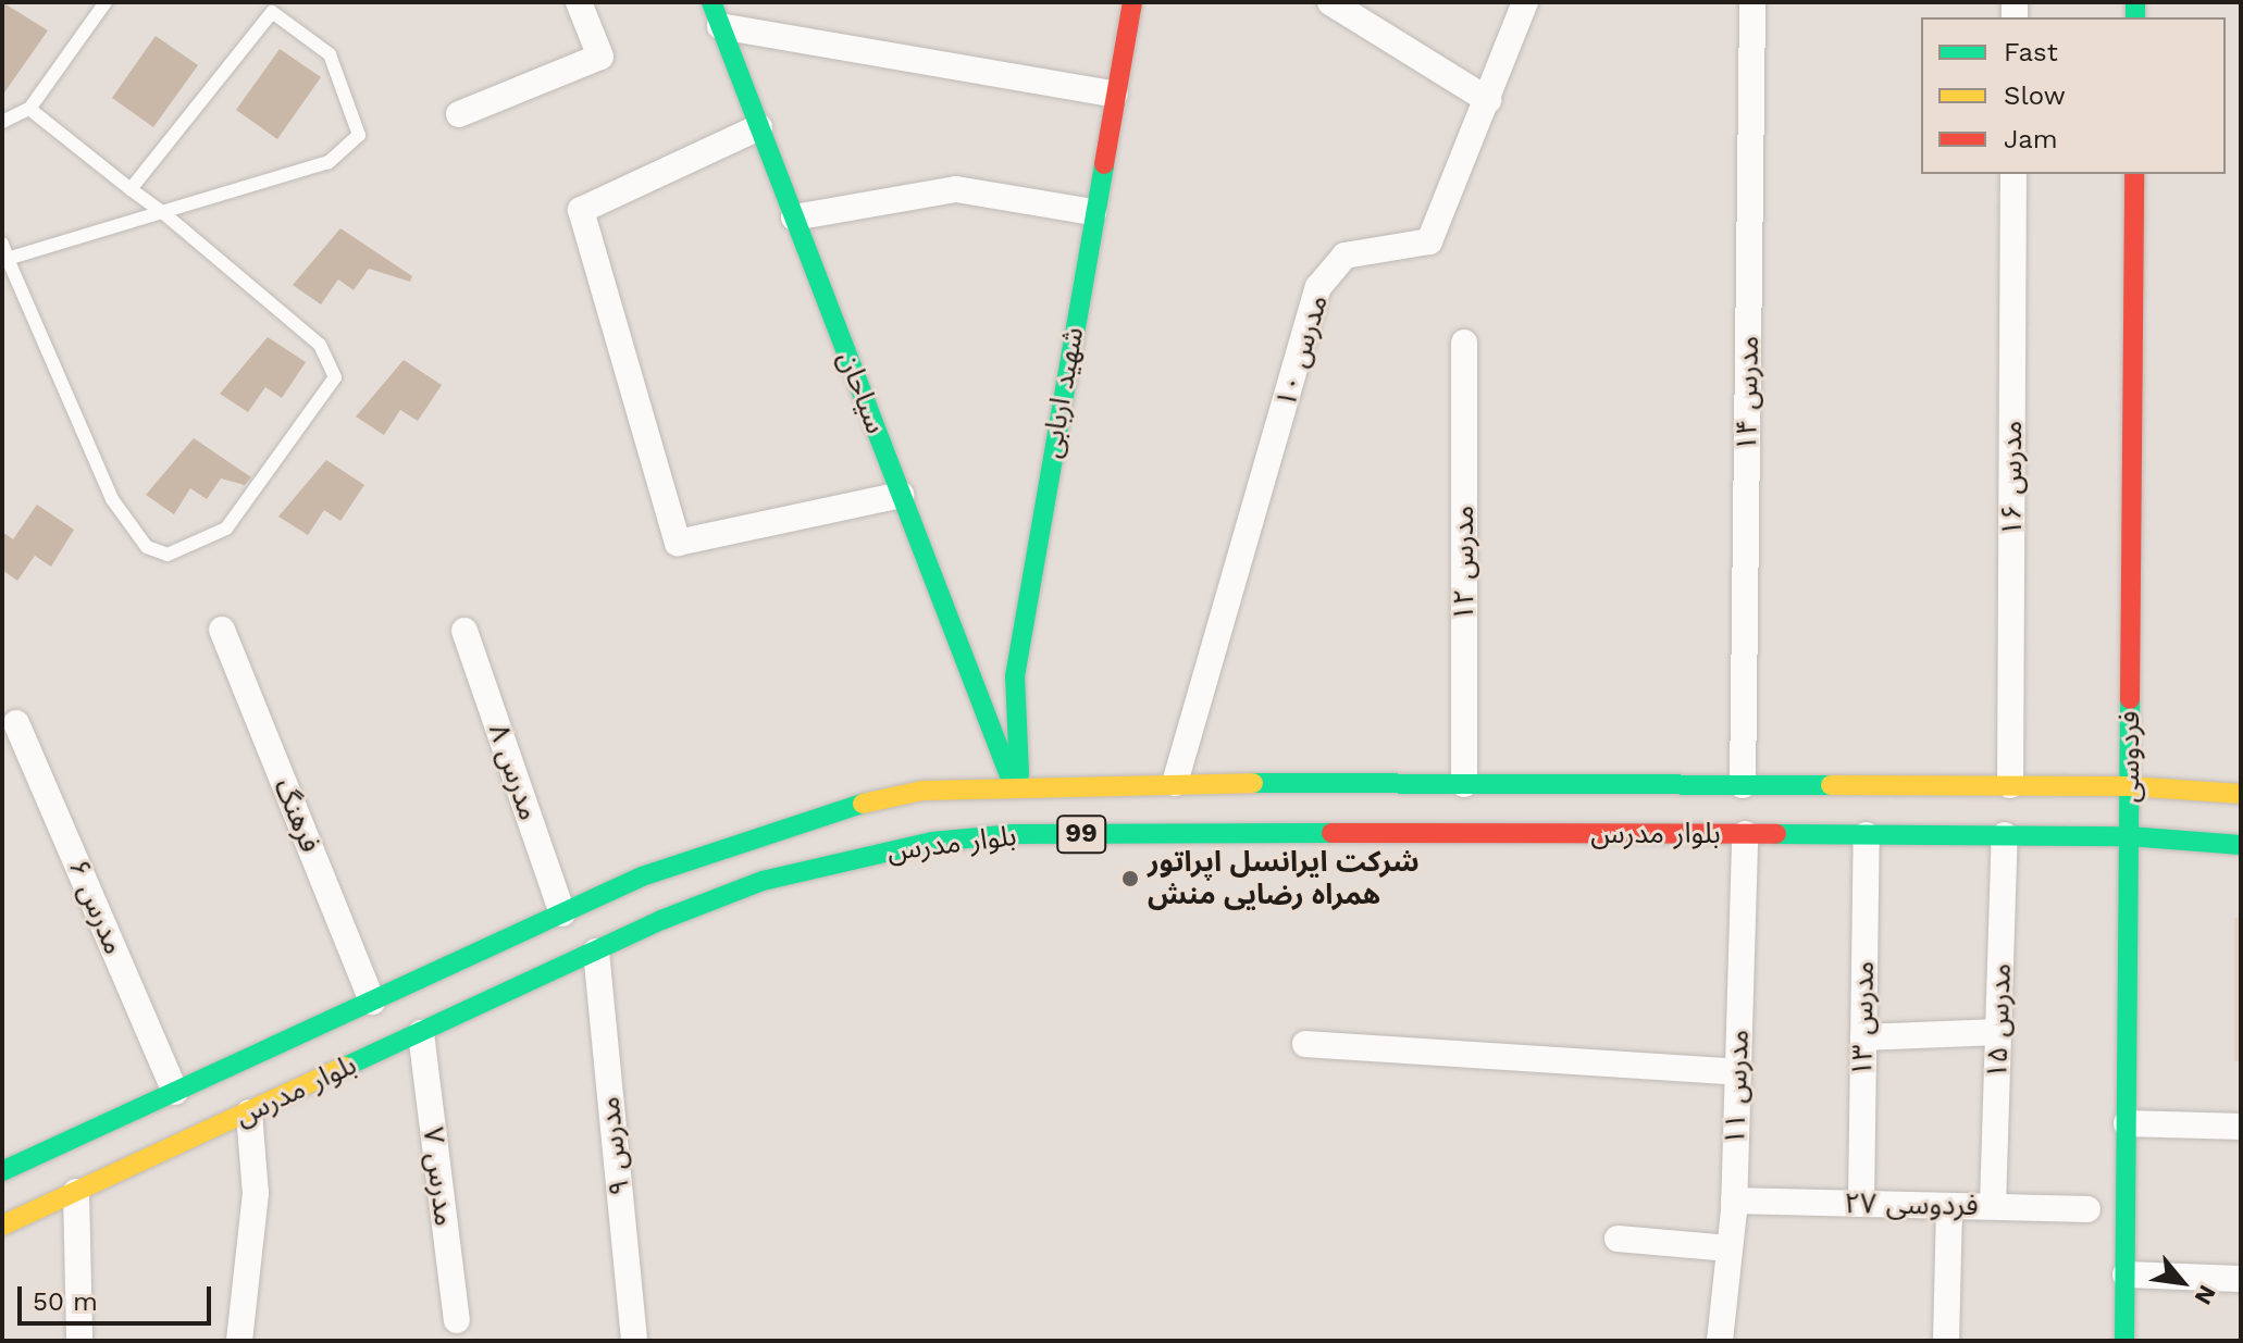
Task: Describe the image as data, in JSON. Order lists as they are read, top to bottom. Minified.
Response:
{"streets":{"main road":["سیاحان","شهید اربابی","فردوسی","99","بلوار مدرس"],"street":["مدرس ۱۰","مدرس ۱۴","مدرس ۱۶","مدرس ۱۲","مدرس ۸","فرهنگ","مدرس ۶","مدرس ۱۳","مدرس ۱۵","مدرس ۱۱","مدرس ۹","مدرس ۷","فردوسی ۲۷"]},"crossings":[["مدرس ۱۰","بلوار مدرس"],["سیاحان","شهید اربابی"],["سیاحان","بلوار مدرس"],["شهید اربابی","بلوار مدرس"],["مدرس ۱۴","بلوار مدرس"],["مدرس ۱۶","بلوار مدرس"],["مدرس ۱۲","بلوار مدرس"],["فردوسی","بلوار مدرس"],["مدرس ۸","بلوار مدرس"],["فرهنگ","بلوار مدرس"],["بلوار مدرس","مدرس ۶"],["بلوار مدرس","مدرس ۱۳"],["بلوار مدرس","مدرس ۱۵"],["بلوار مدرس","مدرس ۱۱"],["بلوار مدرس","مدرس ۹"],["بلوار مدرس","مدرس ۷"],["مدرس ۱۳","فردوسی ۲۷"],["مدرس ۱۵","فردوسی ۲۷"],["مدرس ۱۱","فردوسی ۲۷"]],"places":["شرکت ایرانسل اپراتور همراه رضایی منش"],"legend":["Fast","Slow","Jam"],"scale_bar":"50 m","north":"bottom right"}
